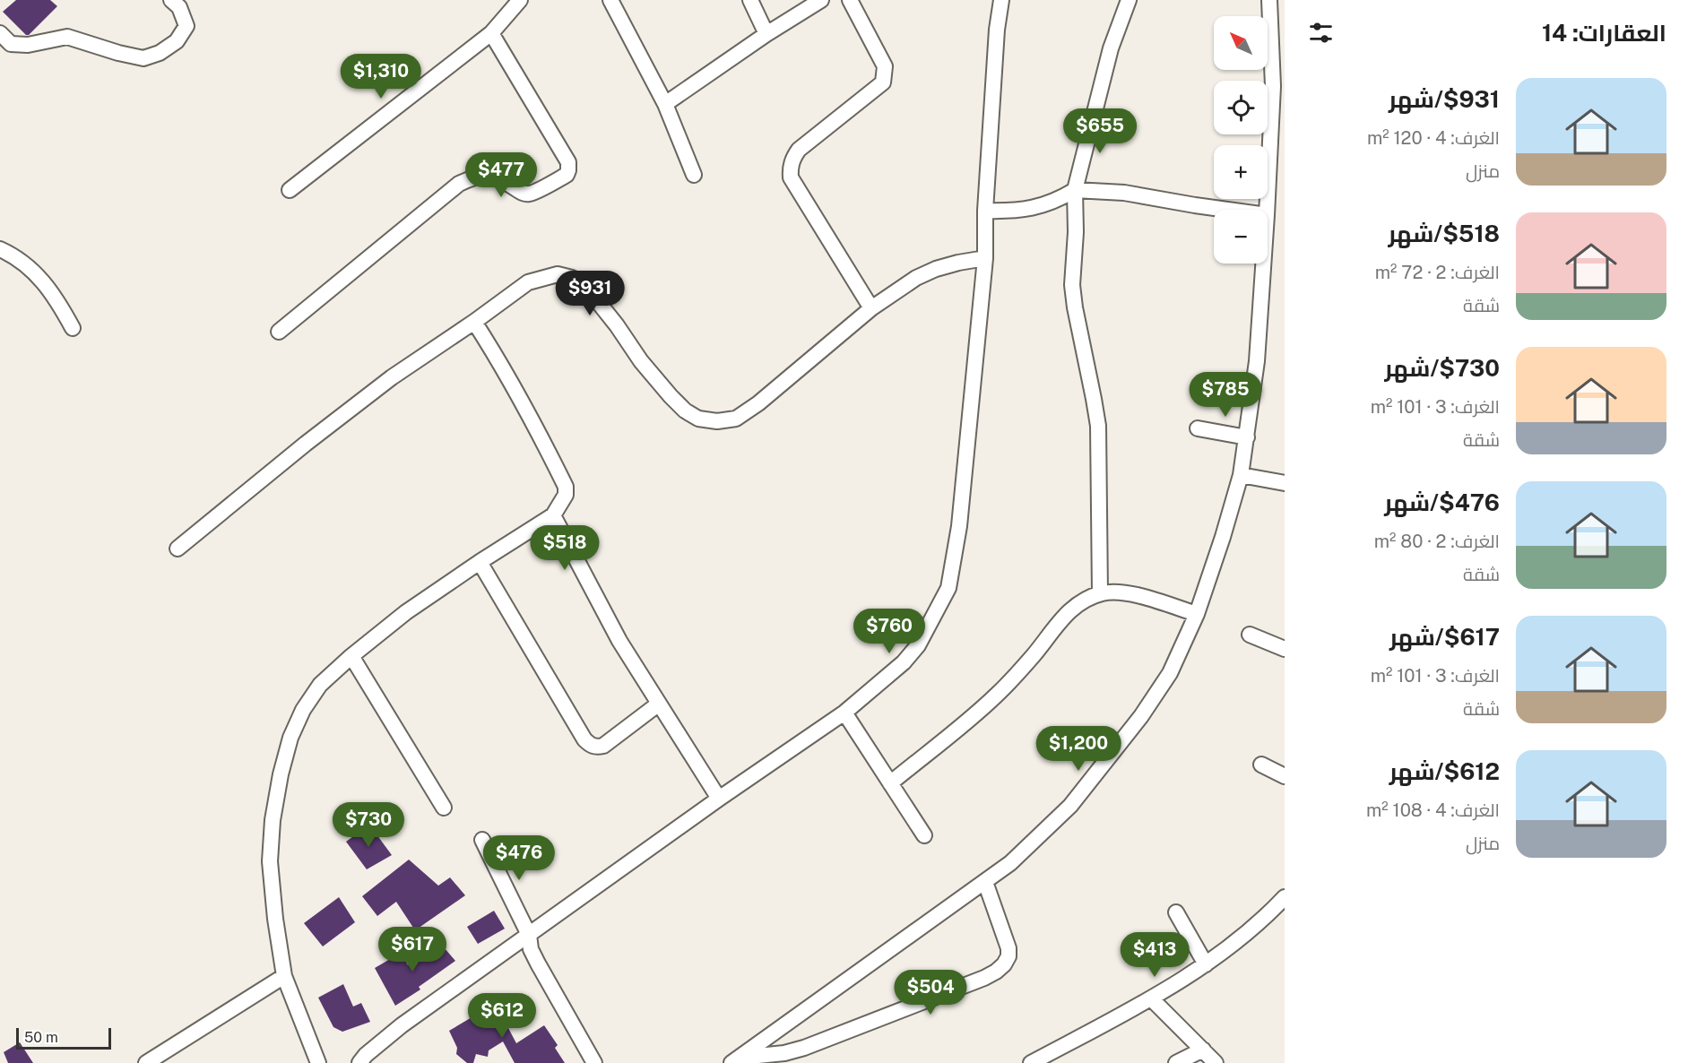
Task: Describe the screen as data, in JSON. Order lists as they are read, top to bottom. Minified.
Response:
{"scale_bar":"50 m","north":"top left","page":{"heading":"العقارات: 14","map_buttons":["+","−"],"price":["$1,310","$655","$477","$931","$785","$518","$760","$1,200","$730","$476","$617","$413","$504","$612"],"list":[{"name":"$931/شهر","note":"الغرف: 4 · 120 m² · منزل"},{"name":"$518/شهر","note":"الغرف: 2 · 72 m² · شقة"},{"name":"$730/شهر","note":"الغرف: 3 · 101 m² · شقة"},{"name":"$476/شهر","note":"الغرف: 2 · 80 m² · شقة"},{"name":"$617/شهر","note":"الغرف: 3 · 101 m² · شقة"},{"name":"$612/شهر","note":"الغرف: 4 · 108 m² · منزل"}],"scale":"50 m"}}
